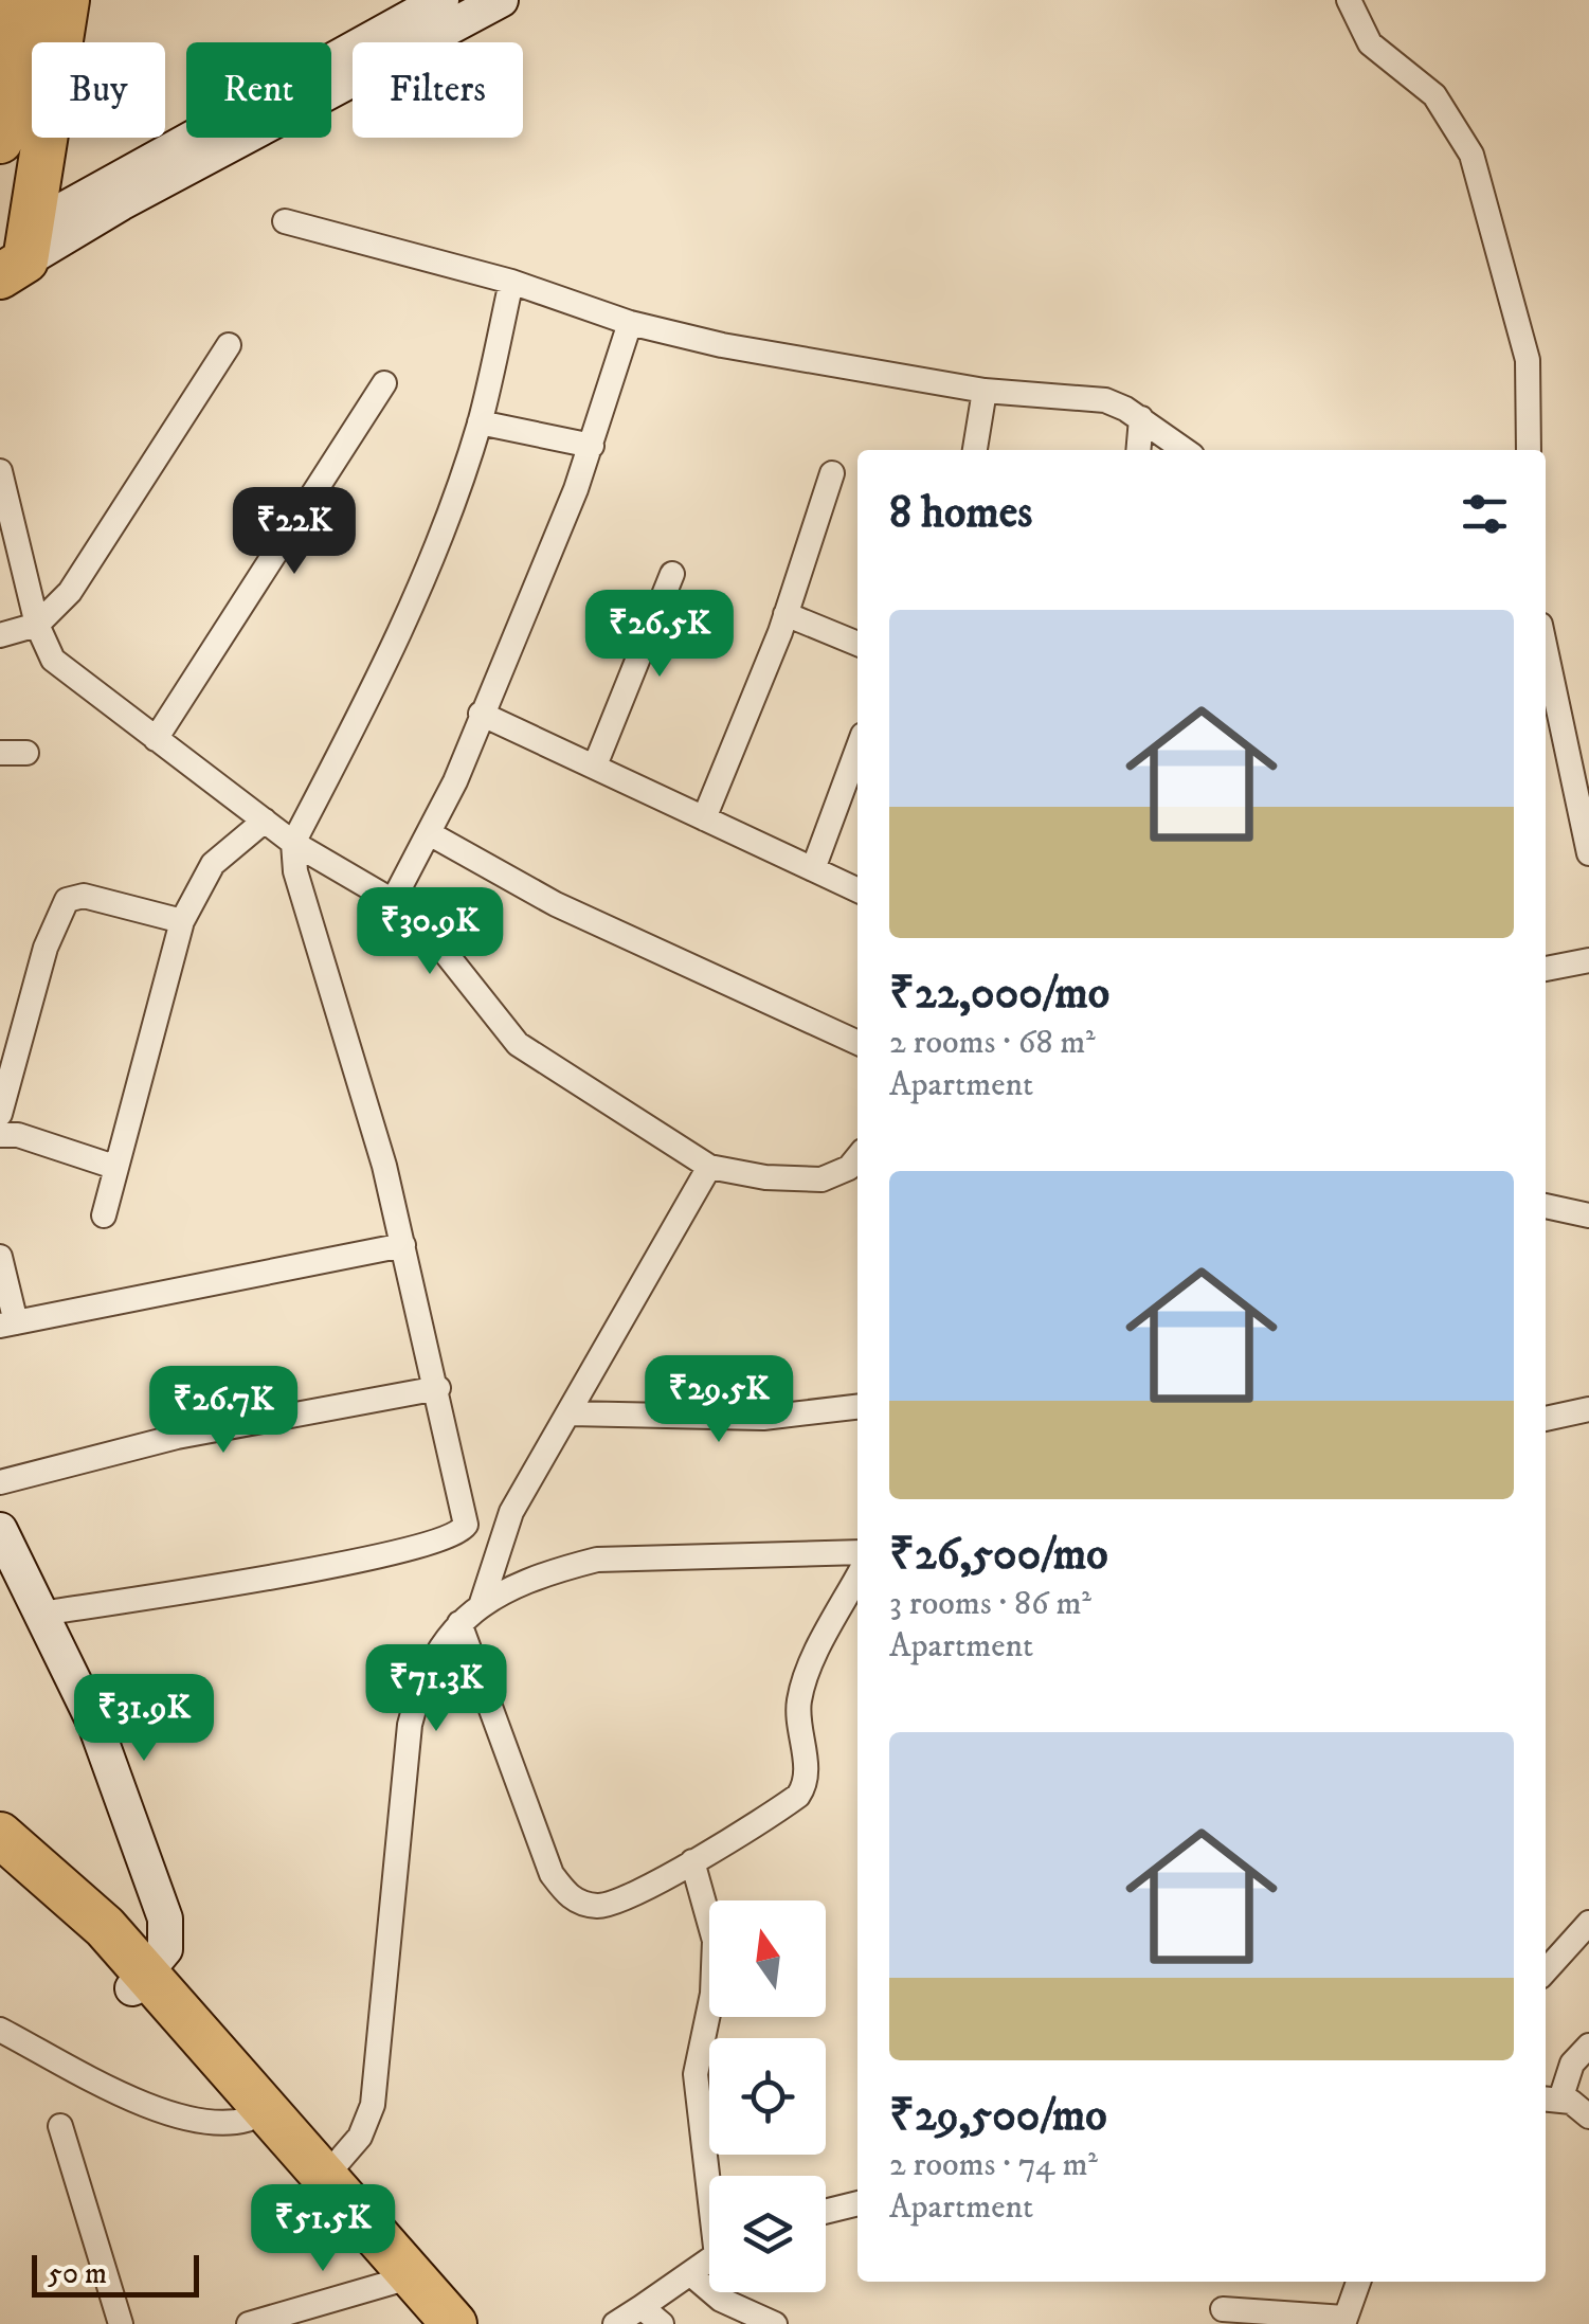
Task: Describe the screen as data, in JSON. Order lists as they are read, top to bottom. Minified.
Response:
{"scale_bar":"50 m","north":"top","page":{"chip":["Buy","Rent","Filters"],"heading":"8 homes","price":["₹22K","₹26.5K","₹30.9K","₹29.5K","₹26.7K","₹71.3K","₹31.9K","₹51.5K"],"list":[{"name":"₹22,000/mo","note":"2 rooms · 68 m² · Apartment"},{"name":"₹26,500/mo","note":"3 rooms · 86 m² · Apartment"},{"name":"₹29,500/mo","note":"2 rooms · 74 m² · Apartment"}],"scale":"50 m"}}
